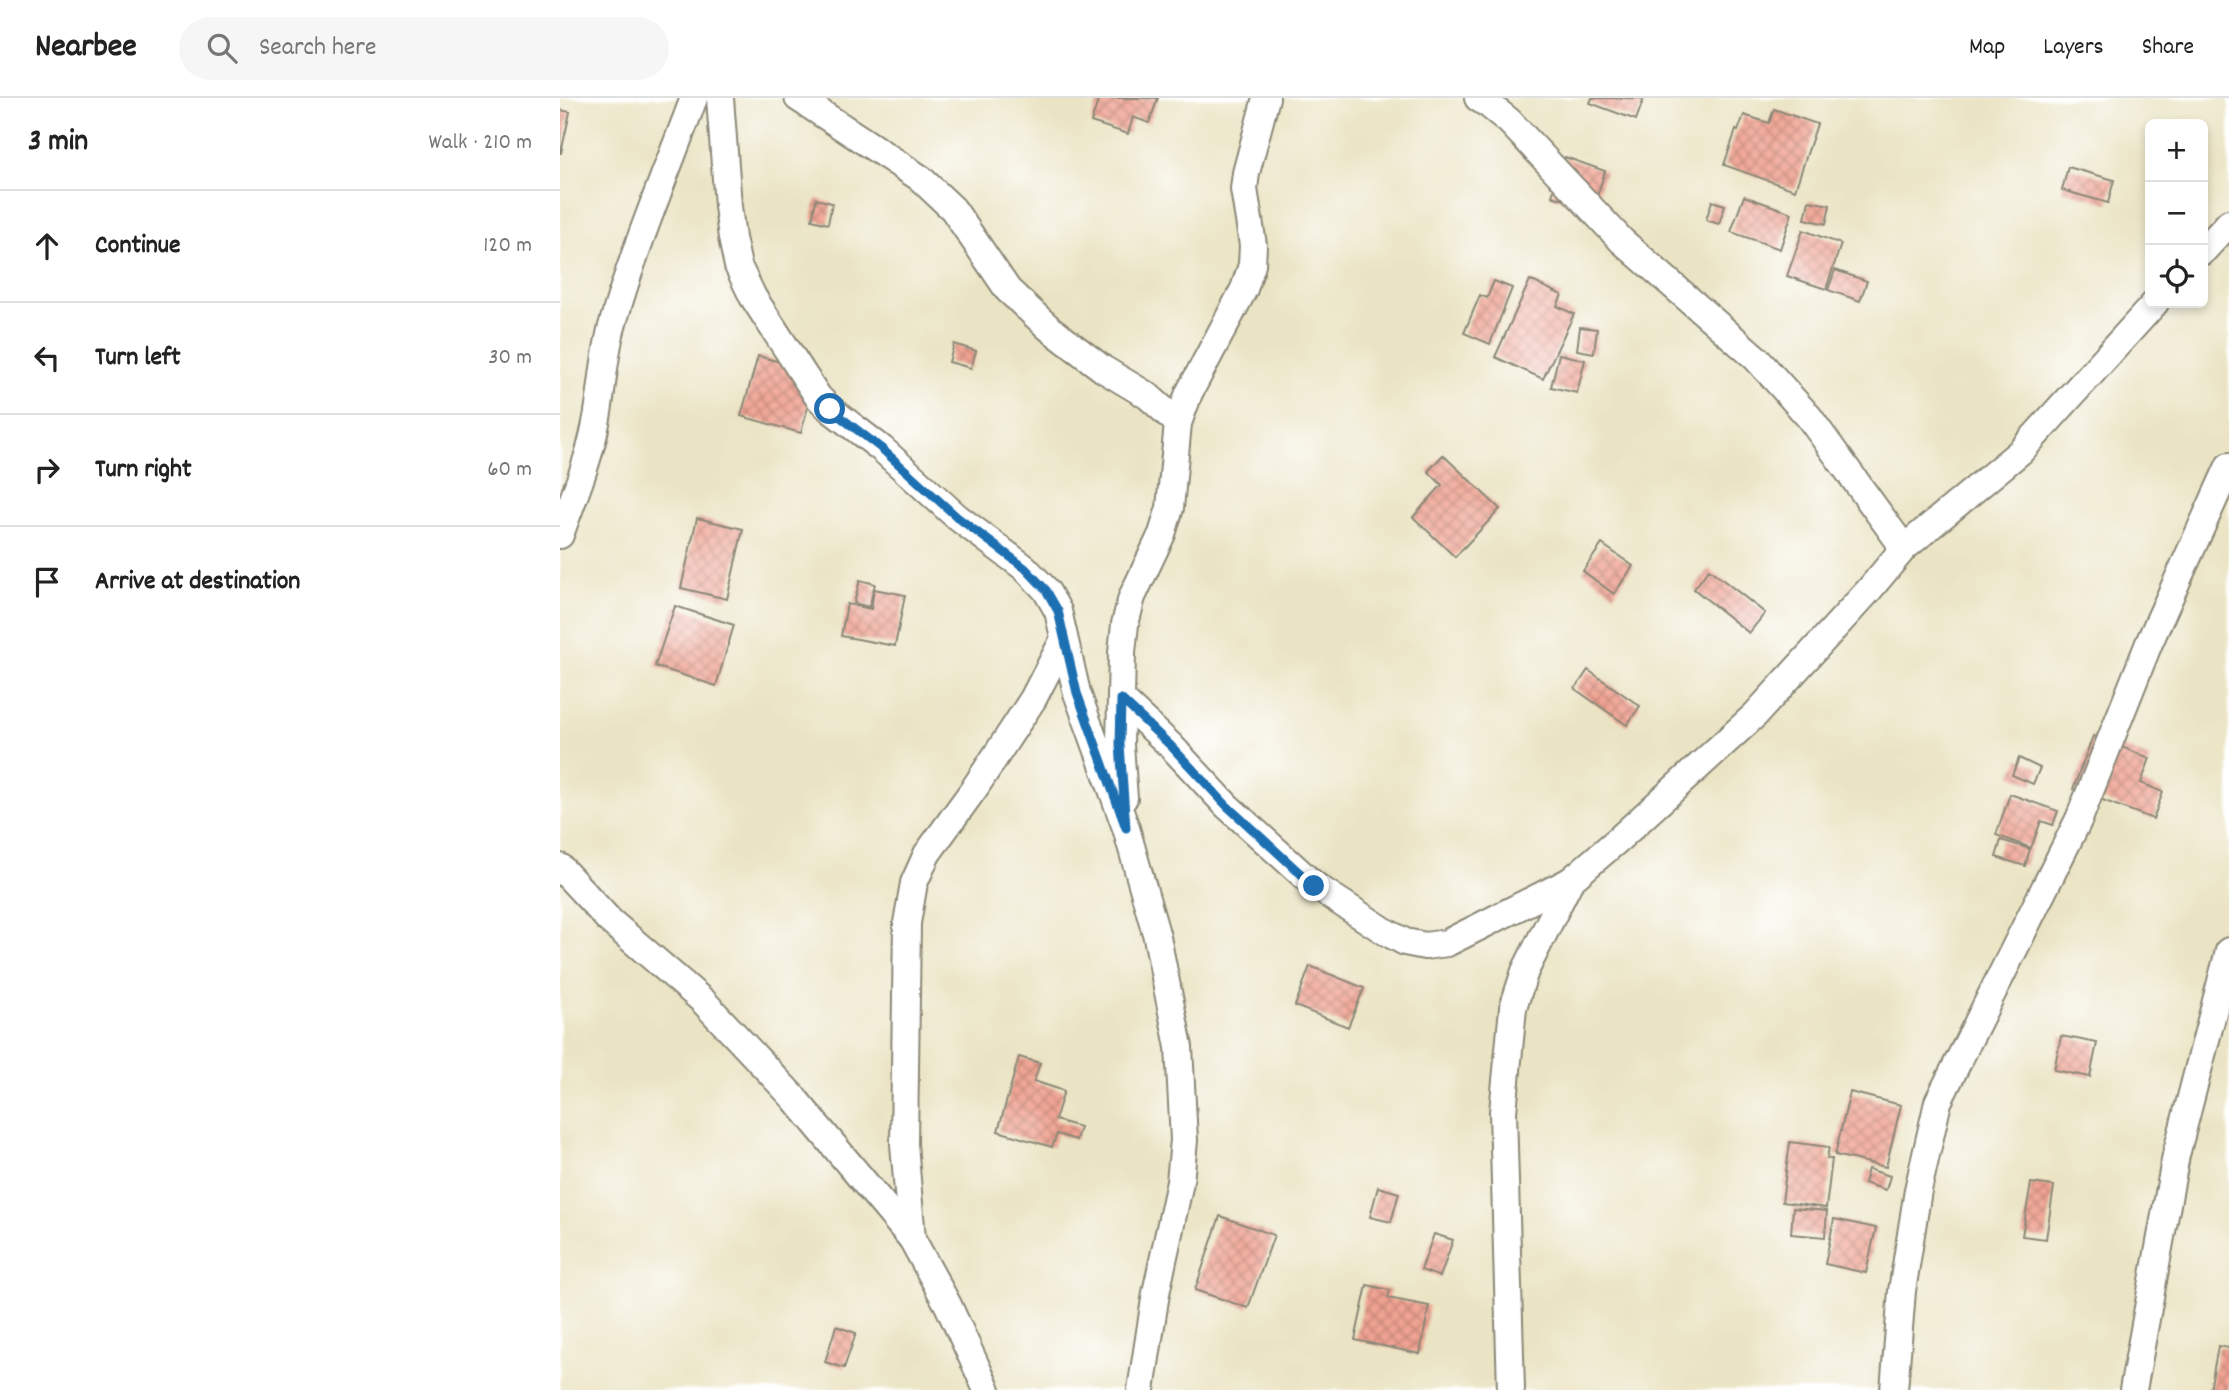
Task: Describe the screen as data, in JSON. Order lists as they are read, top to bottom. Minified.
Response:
{"page":{"header":"Nearbee","search":"Search here","nav":["Map","Layers","Share"],"heading":["3 min","Walk · 210 m"],"map_buttons":["+","−"],"list":[["Continue","120 m"],["Turn left","30 m"],["Turn right","60 m"],"Arrive at destination"]}}
